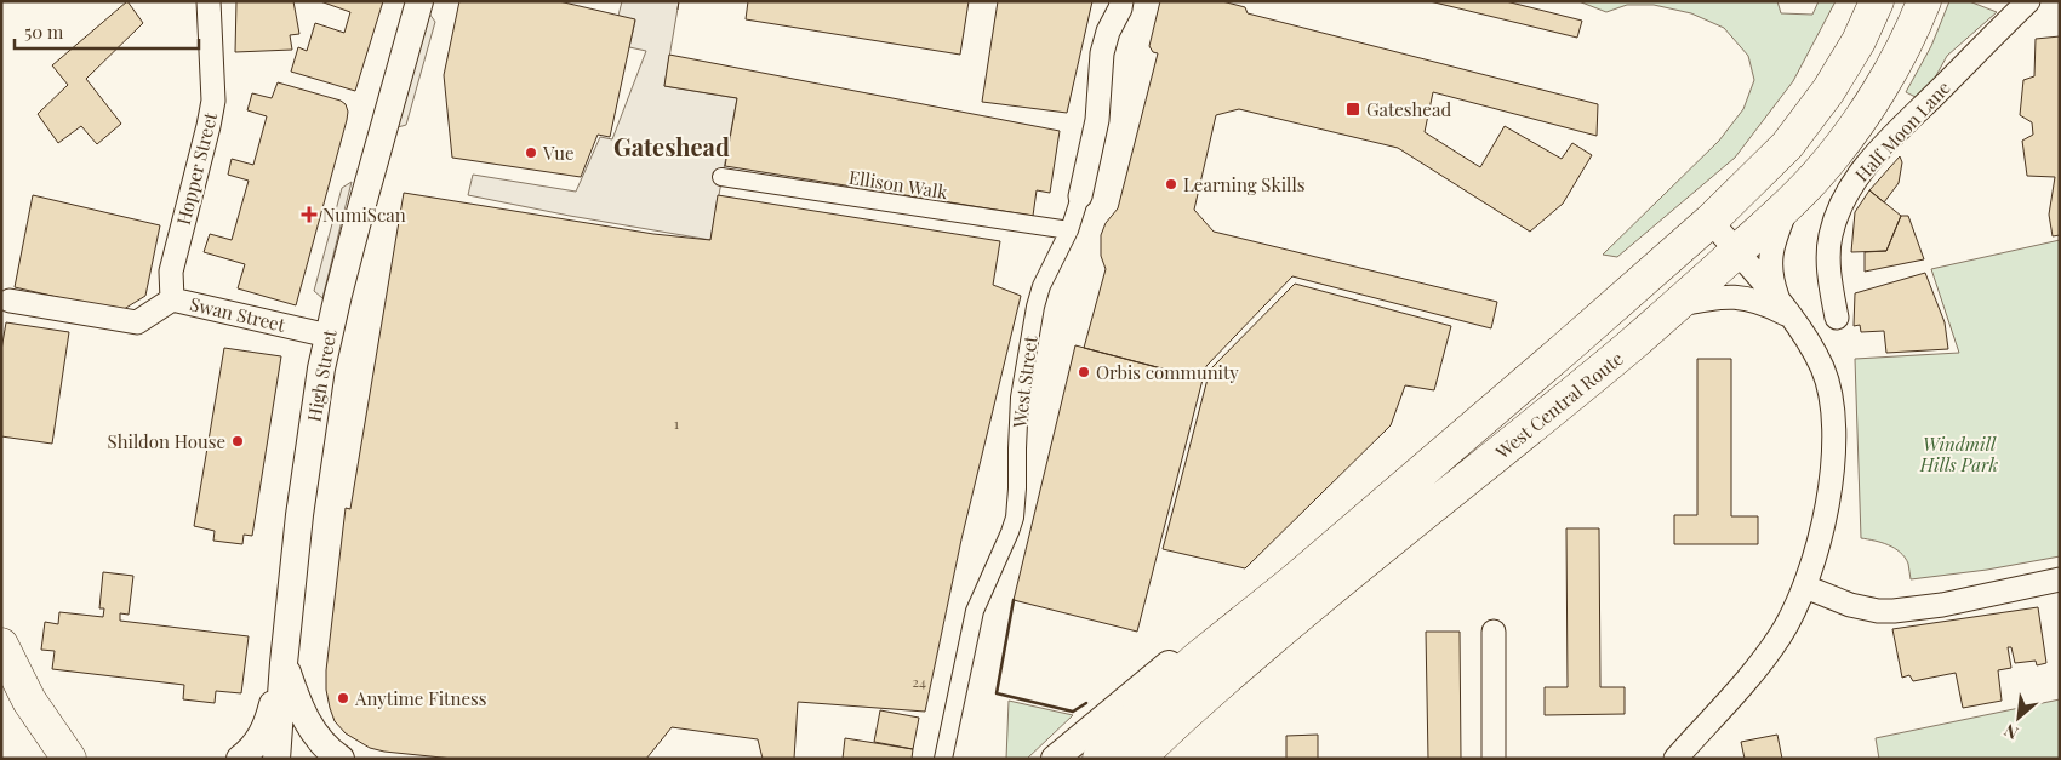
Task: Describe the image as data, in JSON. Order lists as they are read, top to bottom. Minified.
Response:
{"streets":{"highway":["West Central Route"],"street":["Half Moon Lane","Hopper Street","Ellison Walk","Swan Street","High Street","West Street"]},"crossings":[["Hopper Street","Swan Street"],["Ellison Walk","West Street"],["Swan Street","High Street"]],"districts":["Gateshead"],"parks":["Windmill Hills Park"],"places":{"transit":["Gateshead"],"other":["Vue","Learning Skills","Orbis community","Shildon House","Anytime Fitness"],"health":["NumiScan"]},"house_numbers":["1","24"],"scale_bar":"50 m","north":"bottom left"}
